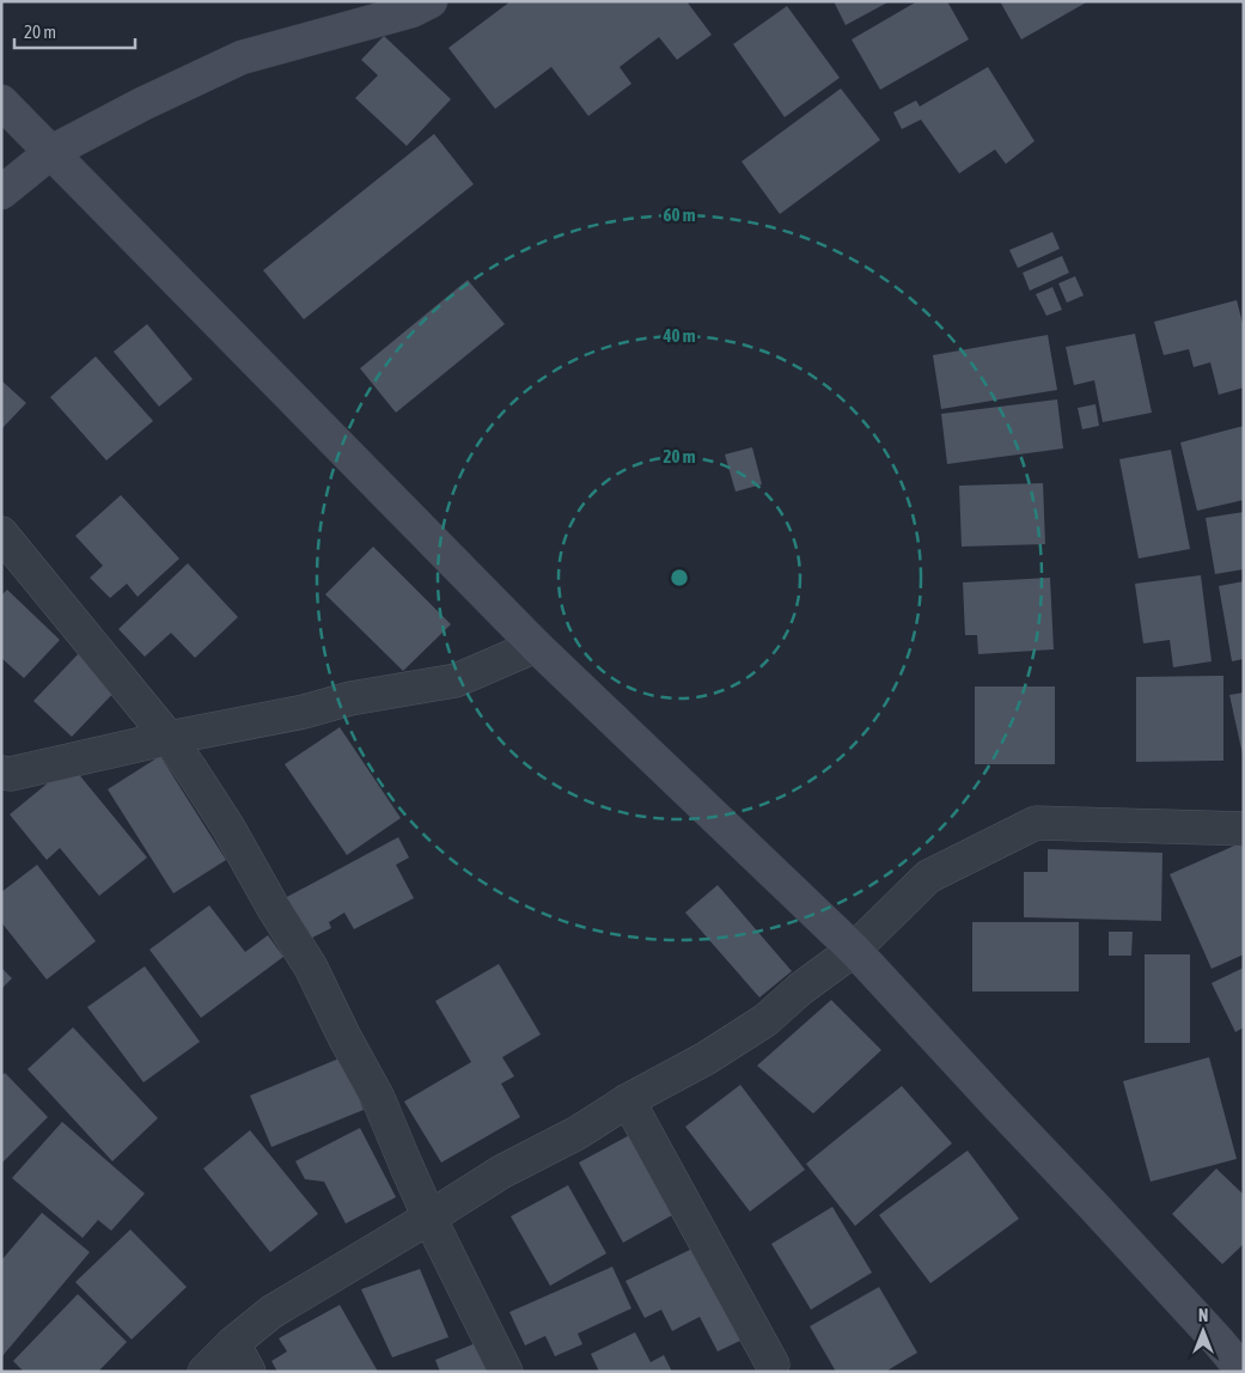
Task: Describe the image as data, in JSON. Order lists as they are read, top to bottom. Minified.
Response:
{"scale_bar":"20 m","north":"top","rings":["60 m","40 m","20 m"]}
